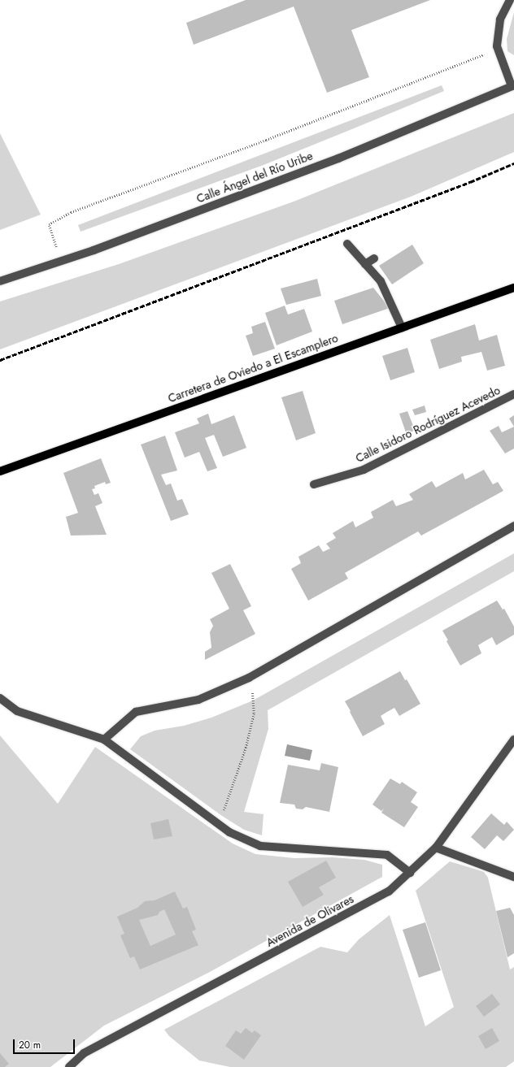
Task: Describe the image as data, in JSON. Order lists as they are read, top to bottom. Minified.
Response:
{"streets":{"main road":["Carretera de Oviedo a El Escamplero"],"street":["Calle Ángel del Río Uribe","Calle Isidoro Rodríguez Acevedo","Avenida de Olivares"]},"scale_bar":"20 m"}
